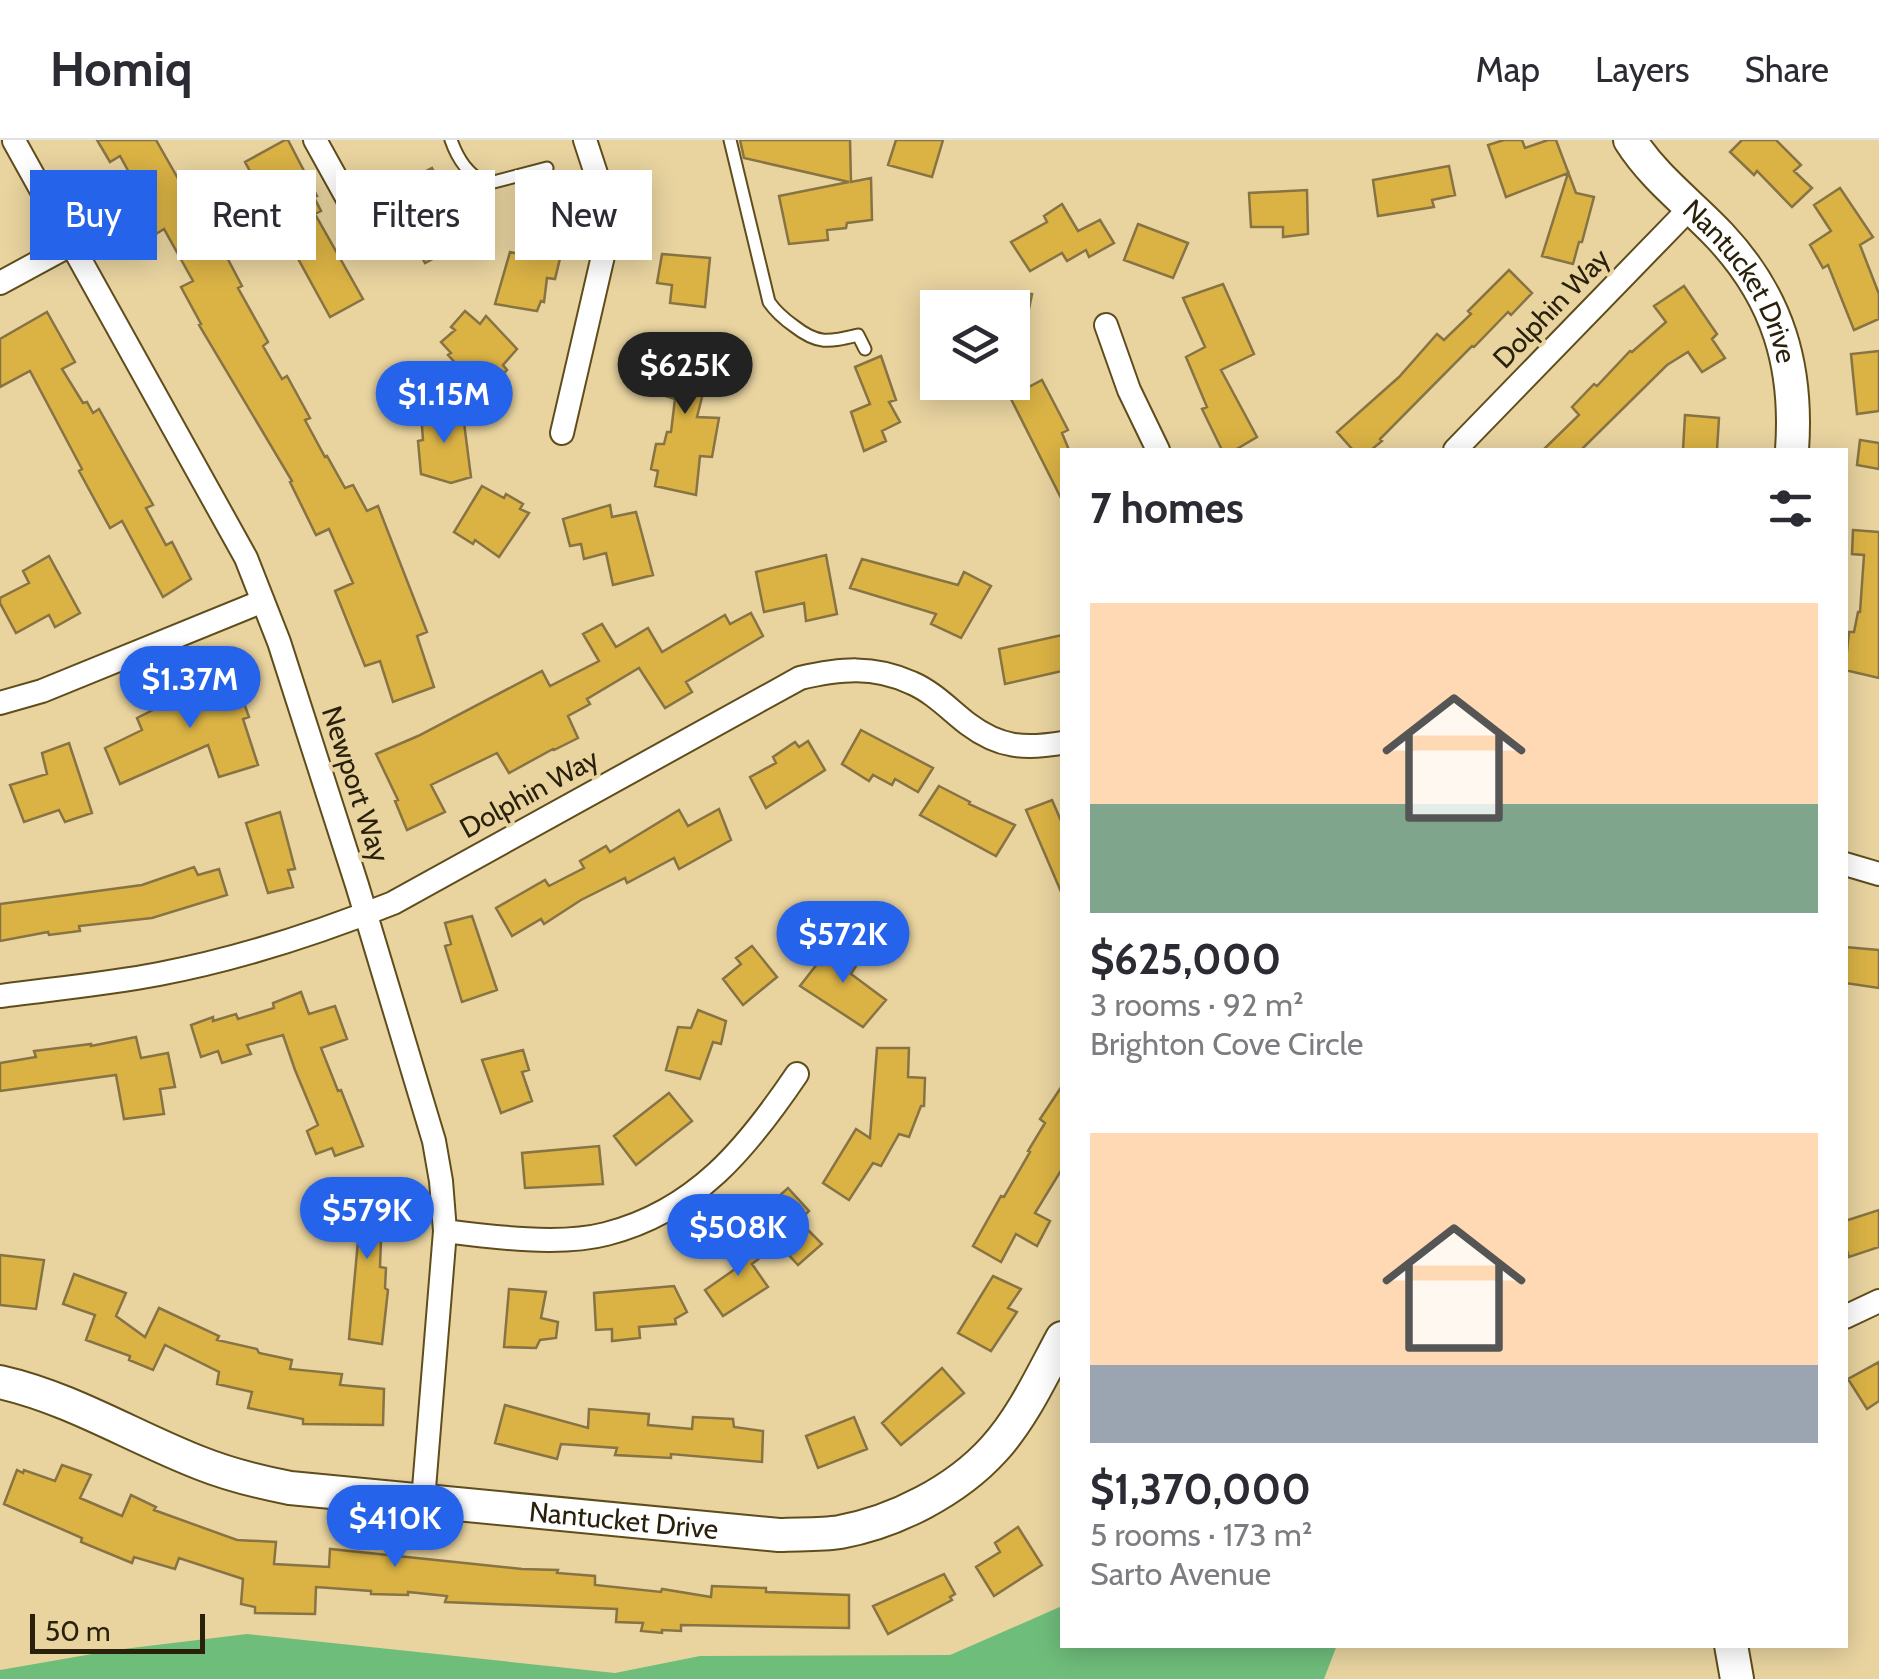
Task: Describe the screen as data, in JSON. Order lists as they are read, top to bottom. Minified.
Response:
{"streets":{"street":["Nantucket Drive","Dolphin Way","Newport Way"]},"crossings":[["Nantucket Drive","Dolphin Way"],["Nantucket Drive","Newport Way"],["Dolphin Way","Newport Way"]],"scale_bar":"50 m","page":{"header":"Homiq","nav":["Map","Layers","Share"],"chip":["Buy","Rent","Filters","New"],"price":["$625K","$1.15M","$1.37M","$572K","$579K","$508K","$410K"],"heading":"7 homes","list":[{"name":"$625,000","note":"3 rooms · 92 m² · Brighton Cove Circle"},{"name":"$1,370,000","note":"5 rooms · 173 m² · Sarto Avenue"}],"scale":"50 m"}}
